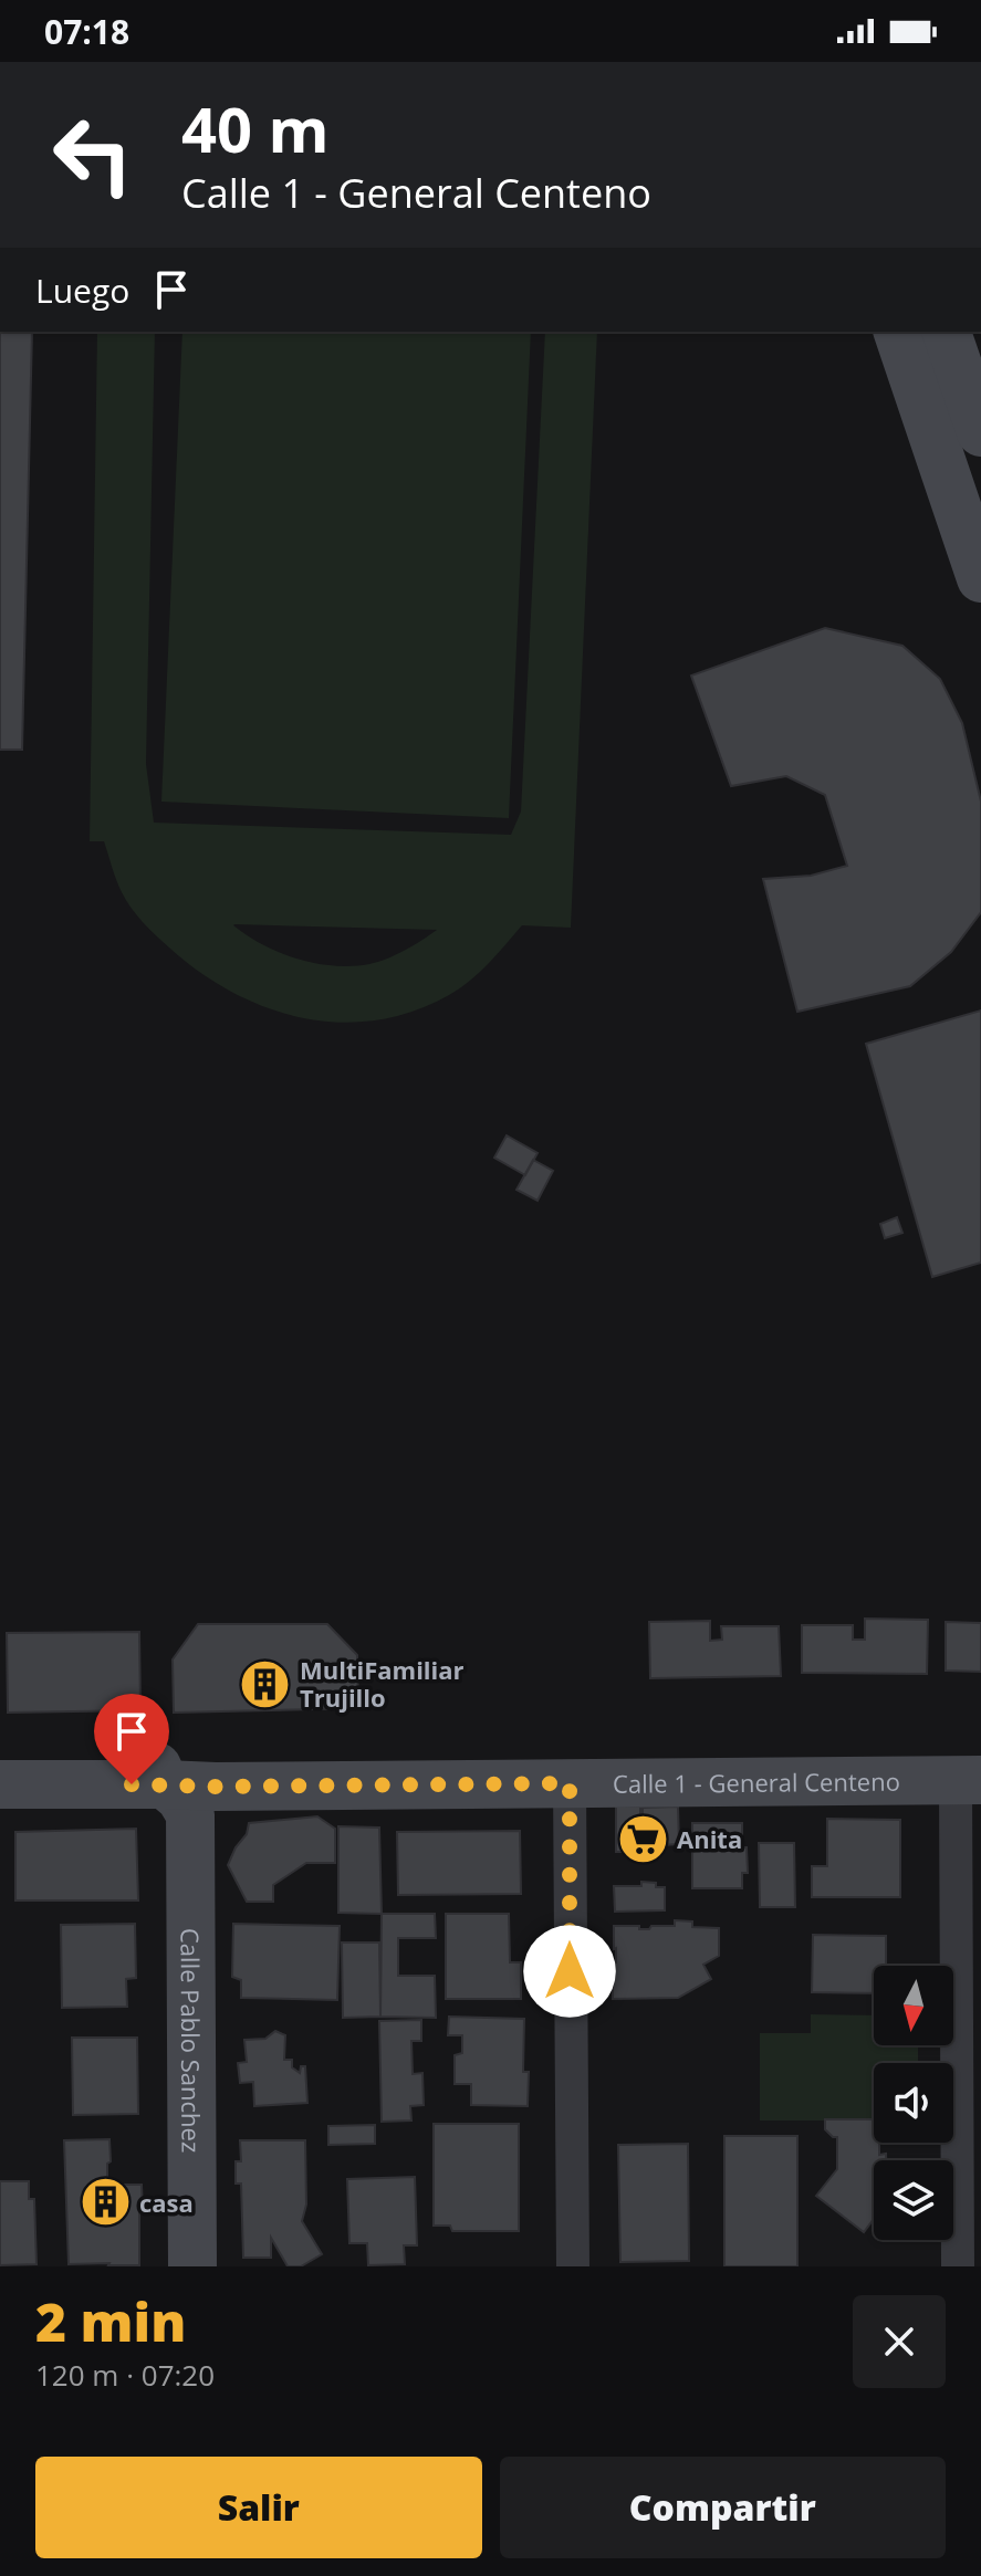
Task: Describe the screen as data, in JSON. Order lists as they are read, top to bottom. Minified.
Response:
{"streets":{"main road":["Calle 1 - General Centeno","Calle Pablo Sanchez"]},"crossings":[["Calle 1 - General Centeno","Calle Pablo Sanchez"]],"places":{"building":["MultiFamiliar Trujillo","casa"],"supermarket":["Anita"]},"north":"bottom","page":{"status":"07:18","turn":["40 m","Calle 1 - General Centeno"],"then":"Luego","heading":["2 min","120 m · 07:20"],"buttons":["Salir","Compartir"]}}
